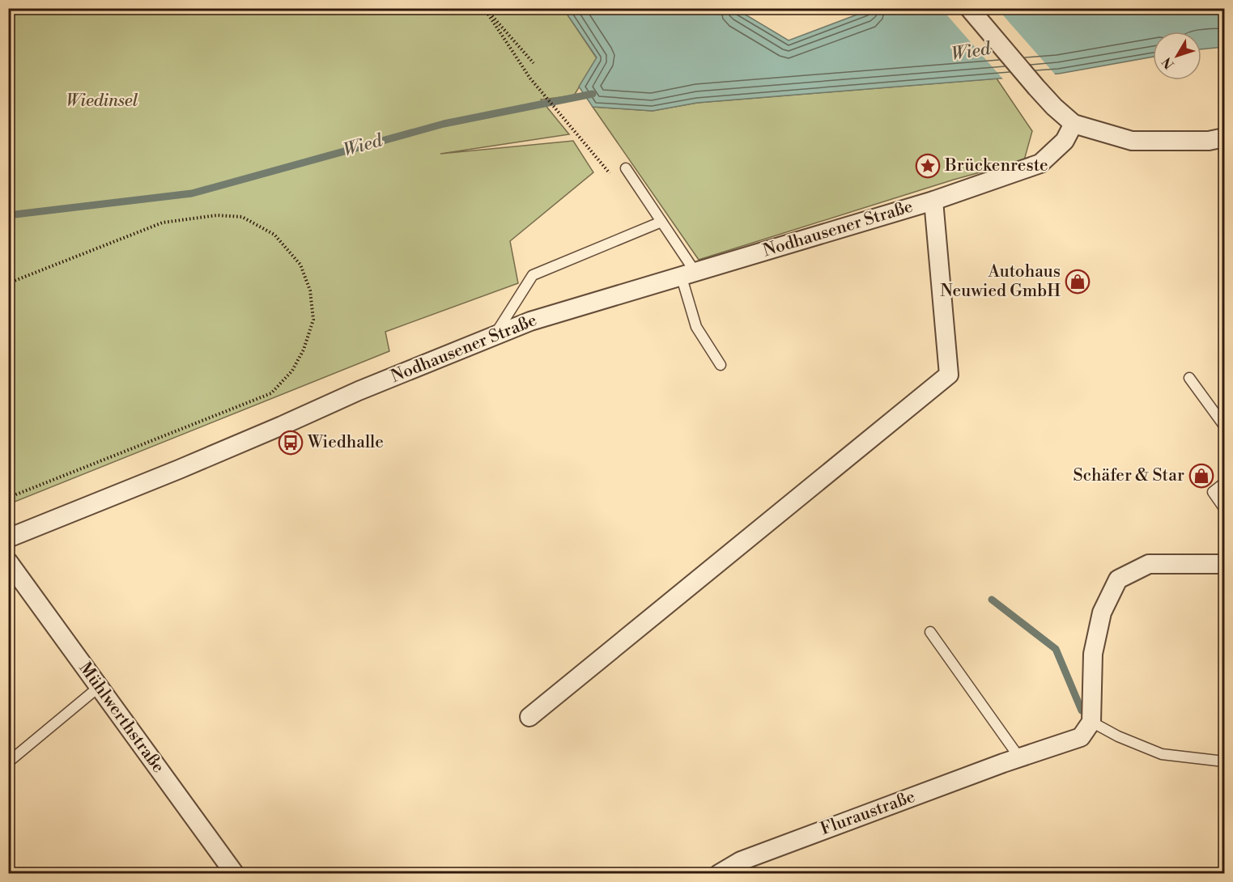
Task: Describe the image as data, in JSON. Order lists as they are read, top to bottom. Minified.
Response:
{"streets":{"street":["Nodhausener Straße","Mühlwerthstraße","Fluraustraße"]},"water":["Wied"],"parks":["Wiedinsel"],"places":{"place":["Brückenreste"],"shop":["Autohaus Neuwied GmbH","Schäfer & Star"],"bus stop":["Wiedhalle"]},"north":"bottom left"}
